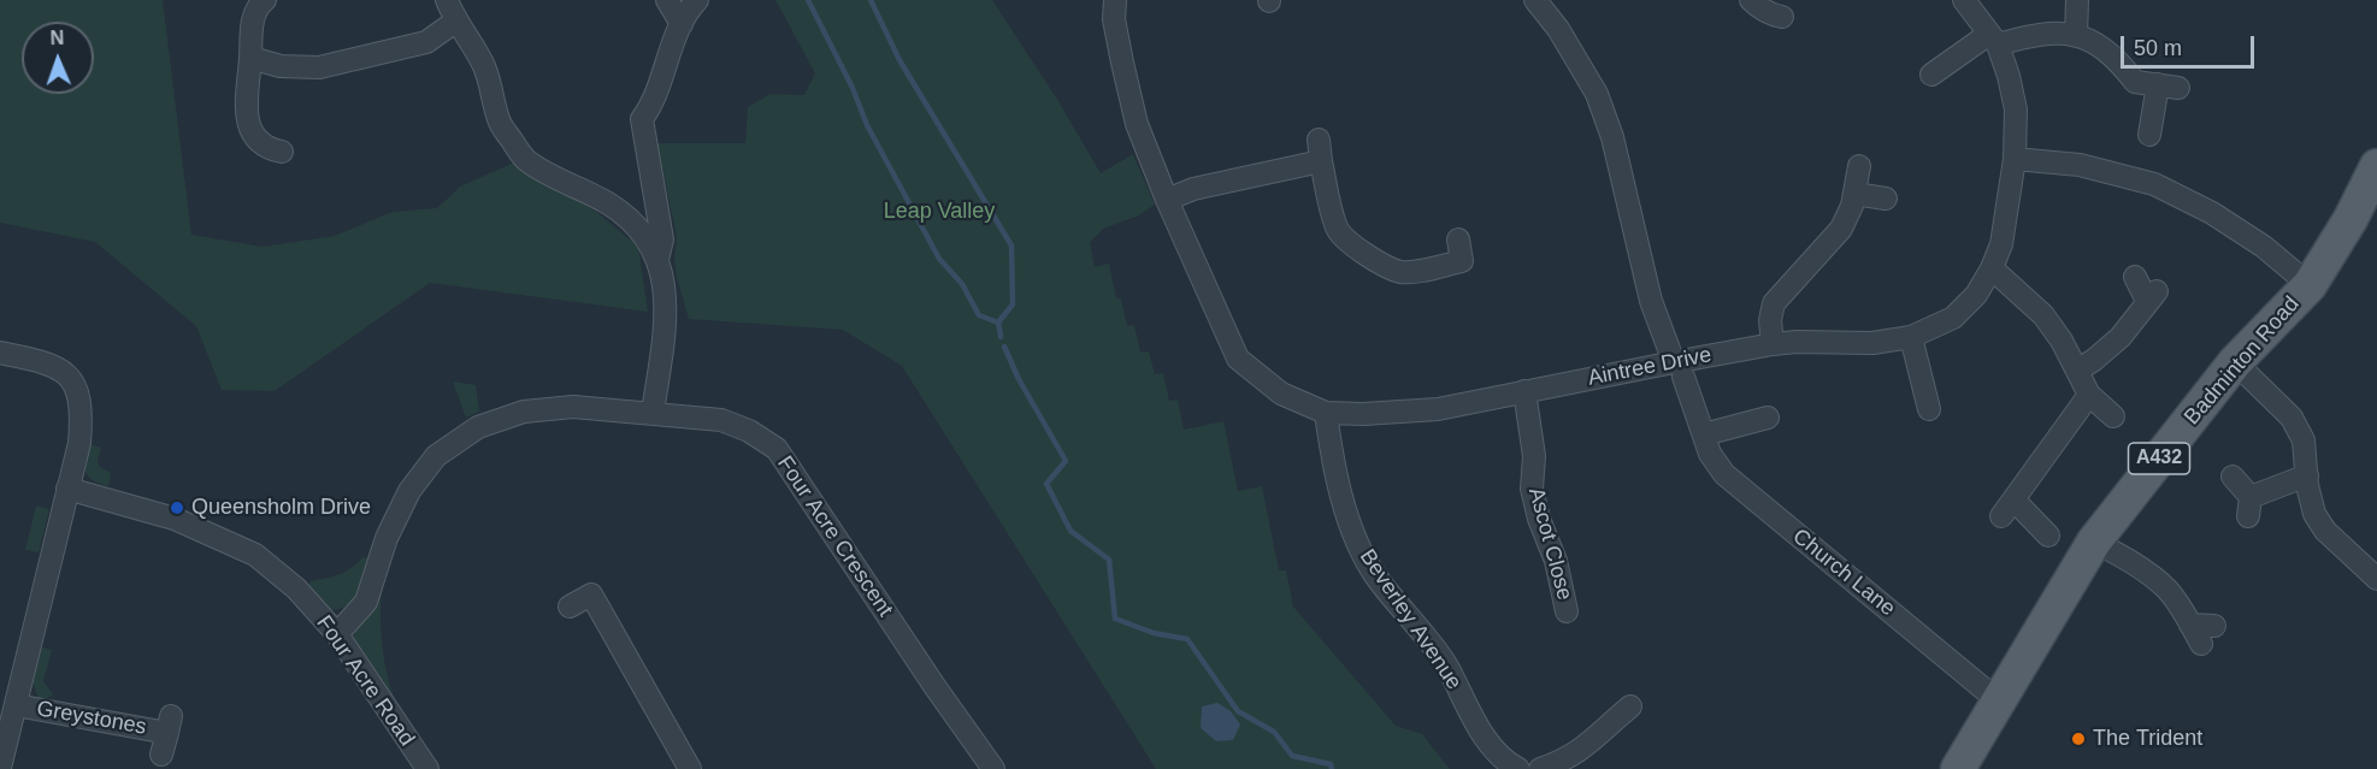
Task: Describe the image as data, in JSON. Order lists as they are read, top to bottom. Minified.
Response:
{"streets":{"main road":["Badminton Road","A432"],"street":["Aintree Drive","Four Acre Crescent","Ascot Close","Church Lane","Beverley Avenue","Four Acre Road","Greystones"]},"crossings":[["Badminton Road","Church Lane"],["Aintree Drive","Ascot Close"],["Aintree Drive","Church Lane"],["Aintree Drive","Beverley Avenue"],["Four Acre Crescent","Four Acre Road"]],"parks":["Leap Valley"],"places":["Queensholm Drive","The Trident"],"scale_bar":"50 m","north":"top"}
